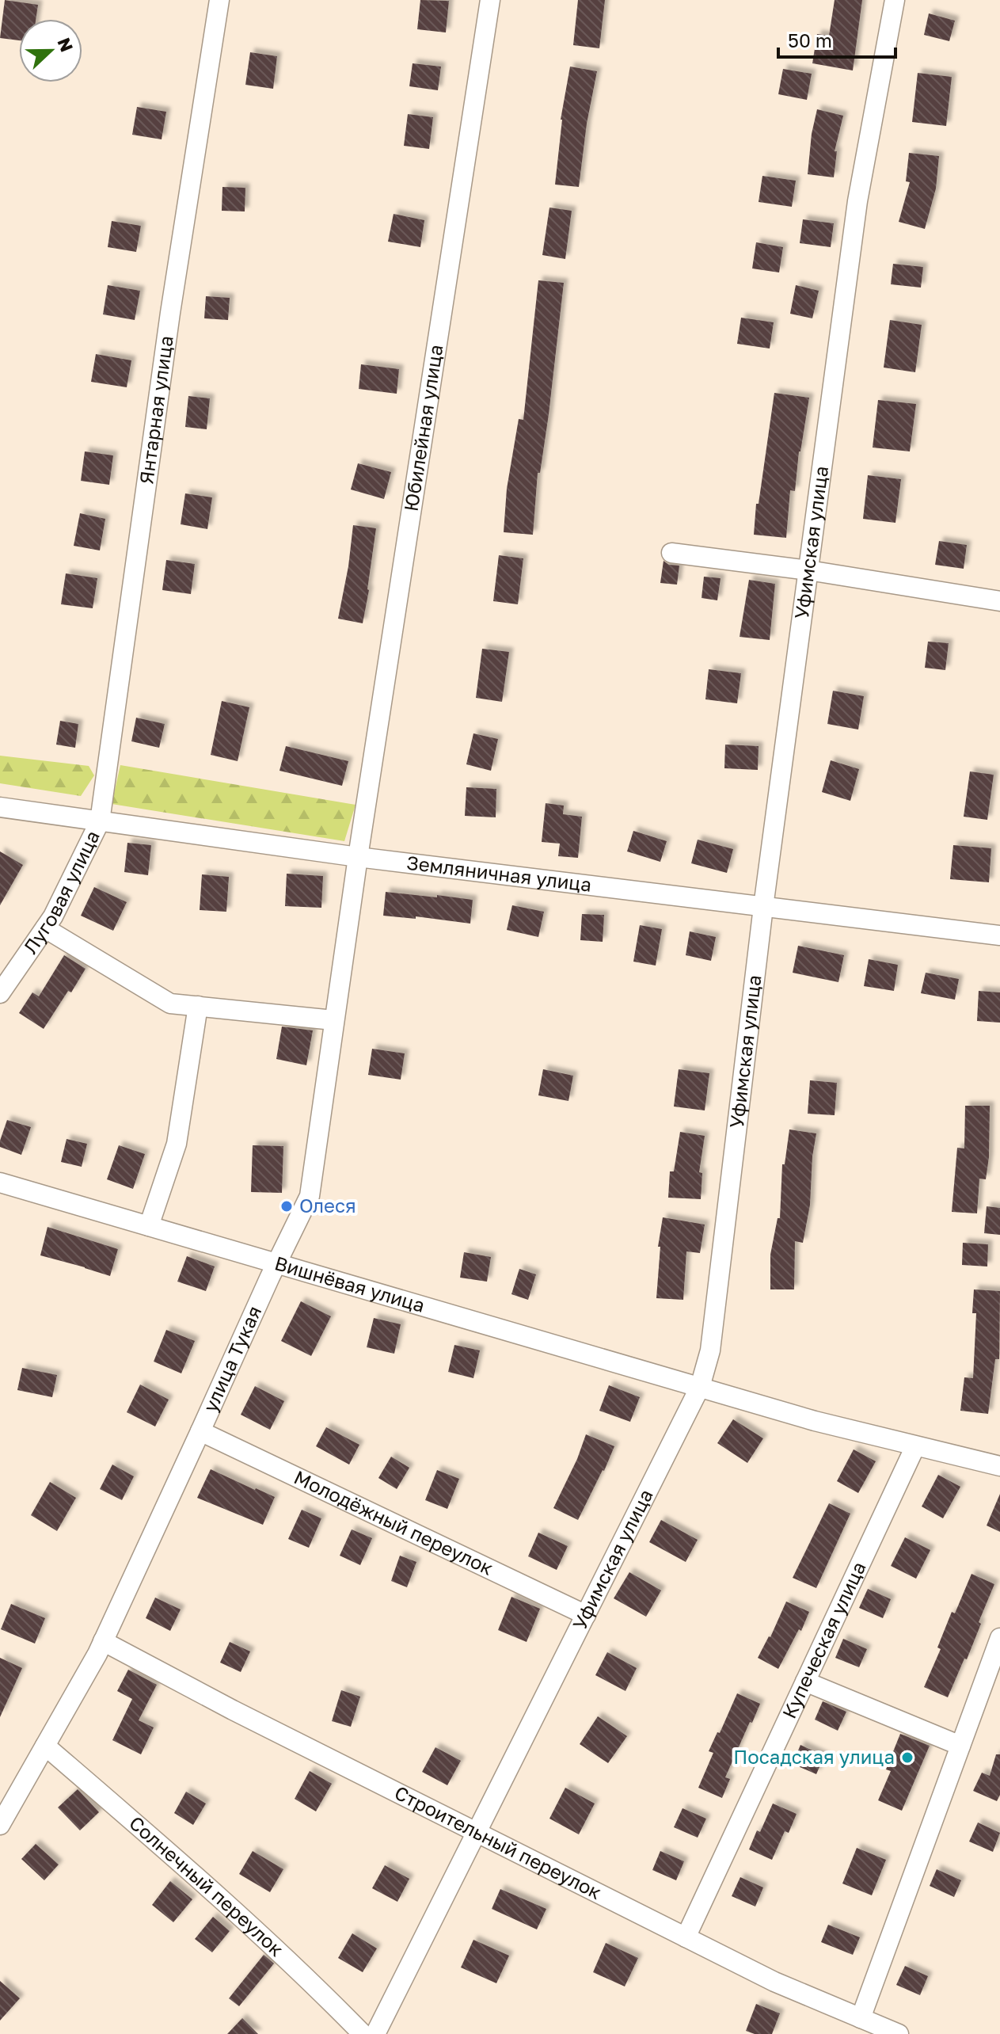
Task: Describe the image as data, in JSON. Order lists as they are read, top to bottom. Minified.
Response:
{"streets":{"street":["Янтарная улица","Юбилейная улица","Уфимская улица","Земляничная улица","Луговая улица","Вишнёвая улица","улица Тукая","Молодёжный переулок","Купеческая улица","Строительный переулок","Солнечный переулок"]},"crossings":[["Янтарная улица","Земляничная улица"],["Янтарная улица","Луговая улица"],["Юбилейная улица","Земляничная улица"],["Юбилейная улица","улица Тукая"],["Уфимская улица","Земляничная улица"],["Уфимская улица","Вишнёвая улица"],["Уфимская улица","Молодёжный переулок"],["Уфимская улица","Строительный переулок"],["Земляничная улица","Луговая улица"],["Земляничная улица","улица Тукая"],["Вишнёвая улица","улица Тукая"],["Вишнёвая улица","Купеческая улица"],["улица Тукая","Молодёжный переулок"],["улица Тукая","Строительный переулок"],["улица Тукая","Солнечный переулок"],["Купеческая улица","Строительный переулок"]],"places":["Олеся","Посадская улица"],"scale_bar":"50 m","north":"right"}
